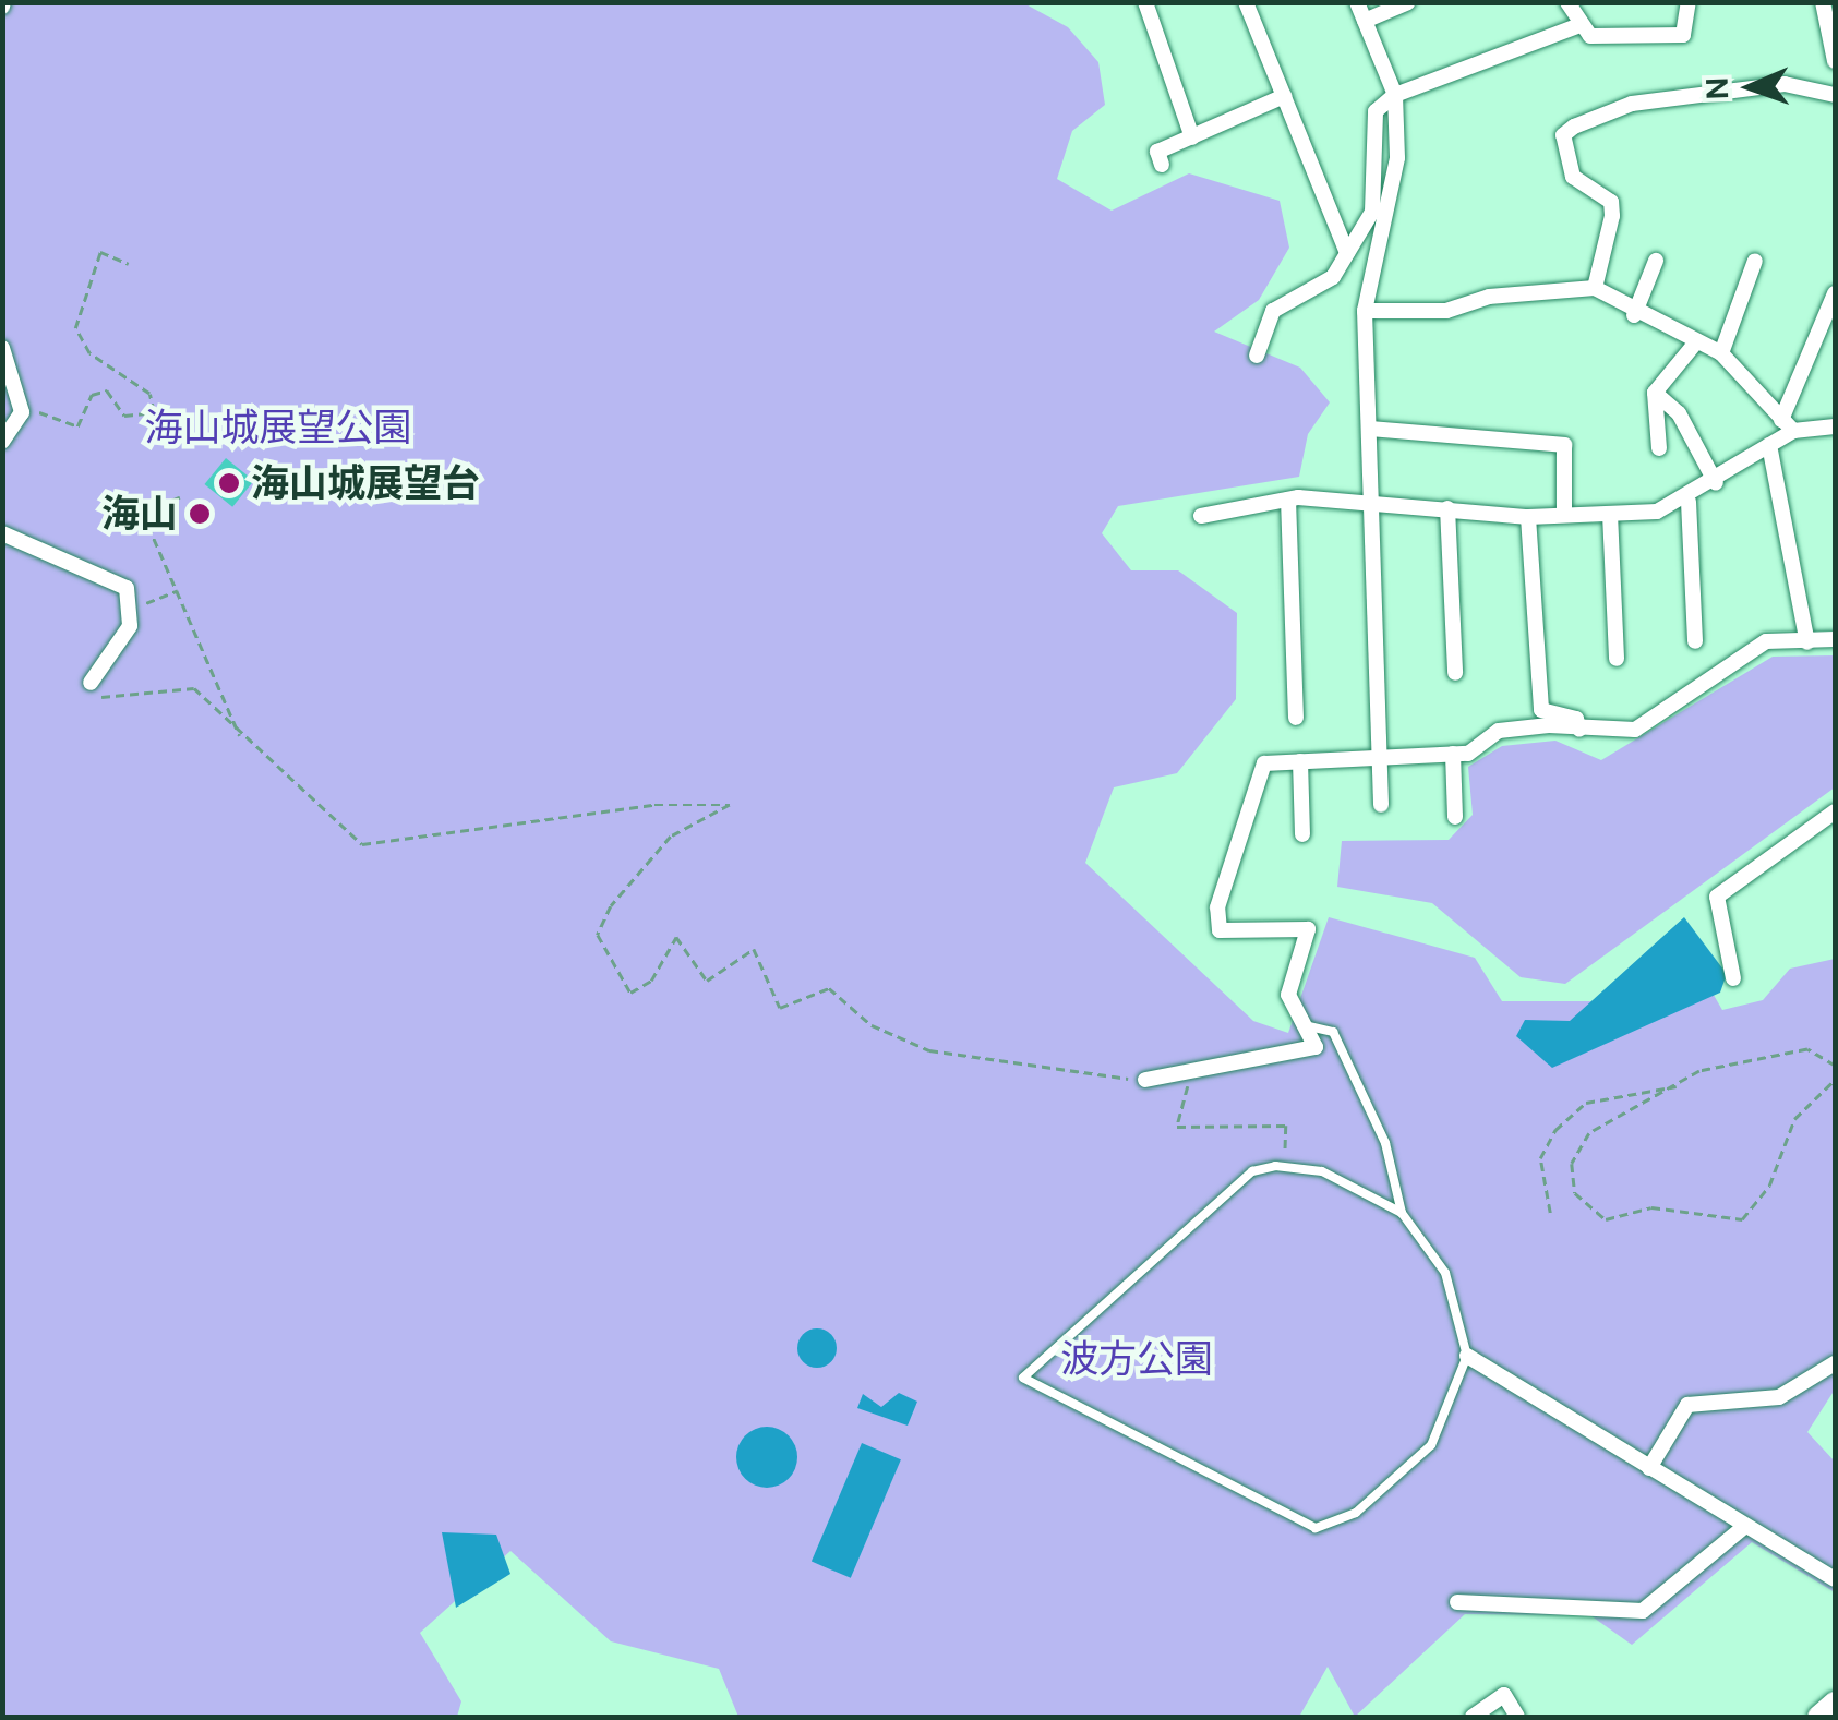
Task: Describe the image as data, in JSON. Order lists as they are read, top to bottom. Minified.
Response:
{"parks":["海山城展望公園","波方公園"],"places":["海山城展望台","海山"],"north":"left"}
